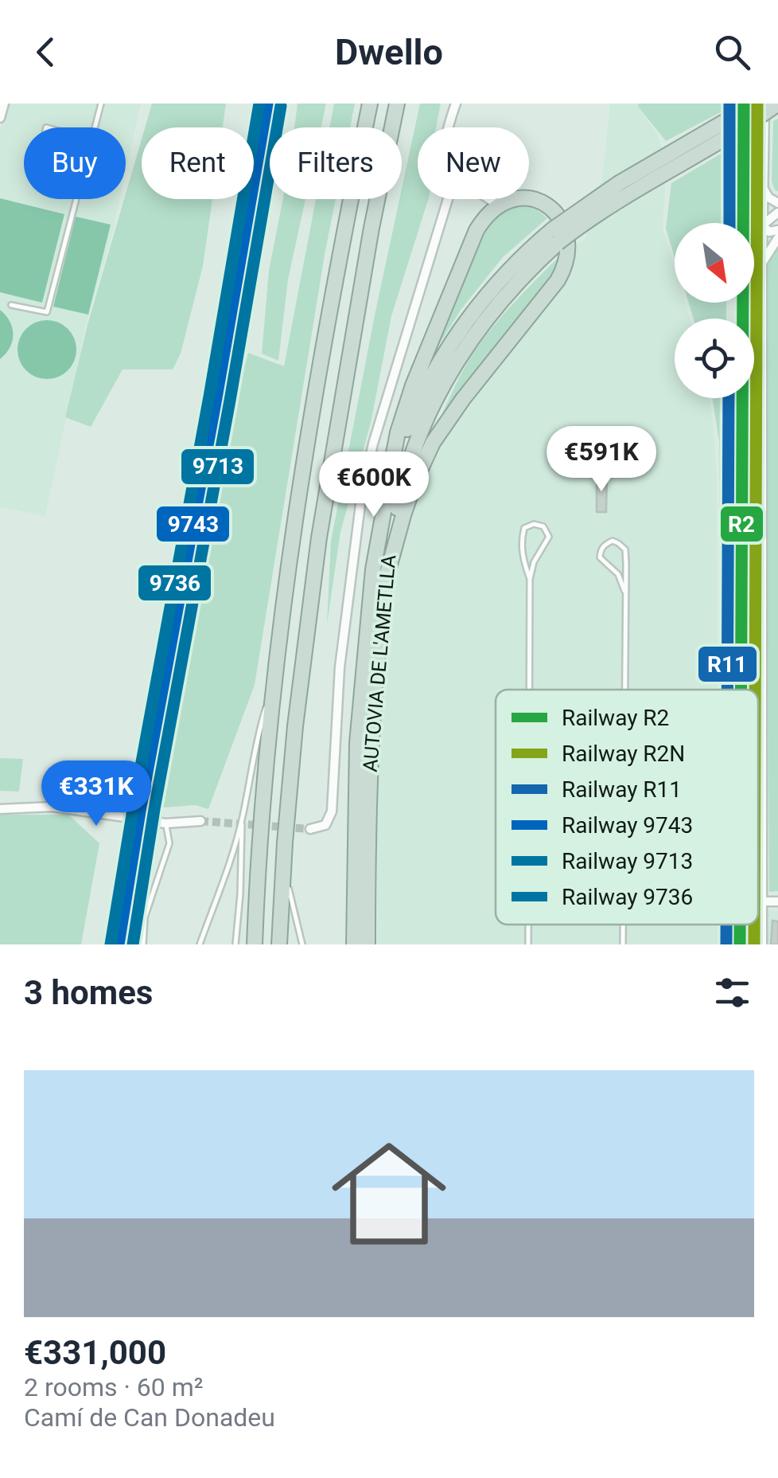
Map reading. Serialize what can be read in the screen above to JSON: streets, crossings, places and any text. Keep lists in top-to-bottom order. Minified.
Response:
{"streets":{"highway":["AUTOVIA DE L'AMETLLA"]},"lines":["rail line R2","rail line R2N","rail line R11","rail line 9743","rail line 9736","rail line 9713"],"legend":["Railway R2","Railway R2N","Railway R11","Railway 9743","Railway 9713","Railway 9736"],"north":"bottom right","page":{"header":"Dwello","chip":["Buy","Rent","Filters","New"],"price":["€591K","€600K","€331K"],"heading":"3 homes","list":[{"name":"€331,000","note":"2 rooms · 60 m² · Camí de Can Donadeu"}]}}
